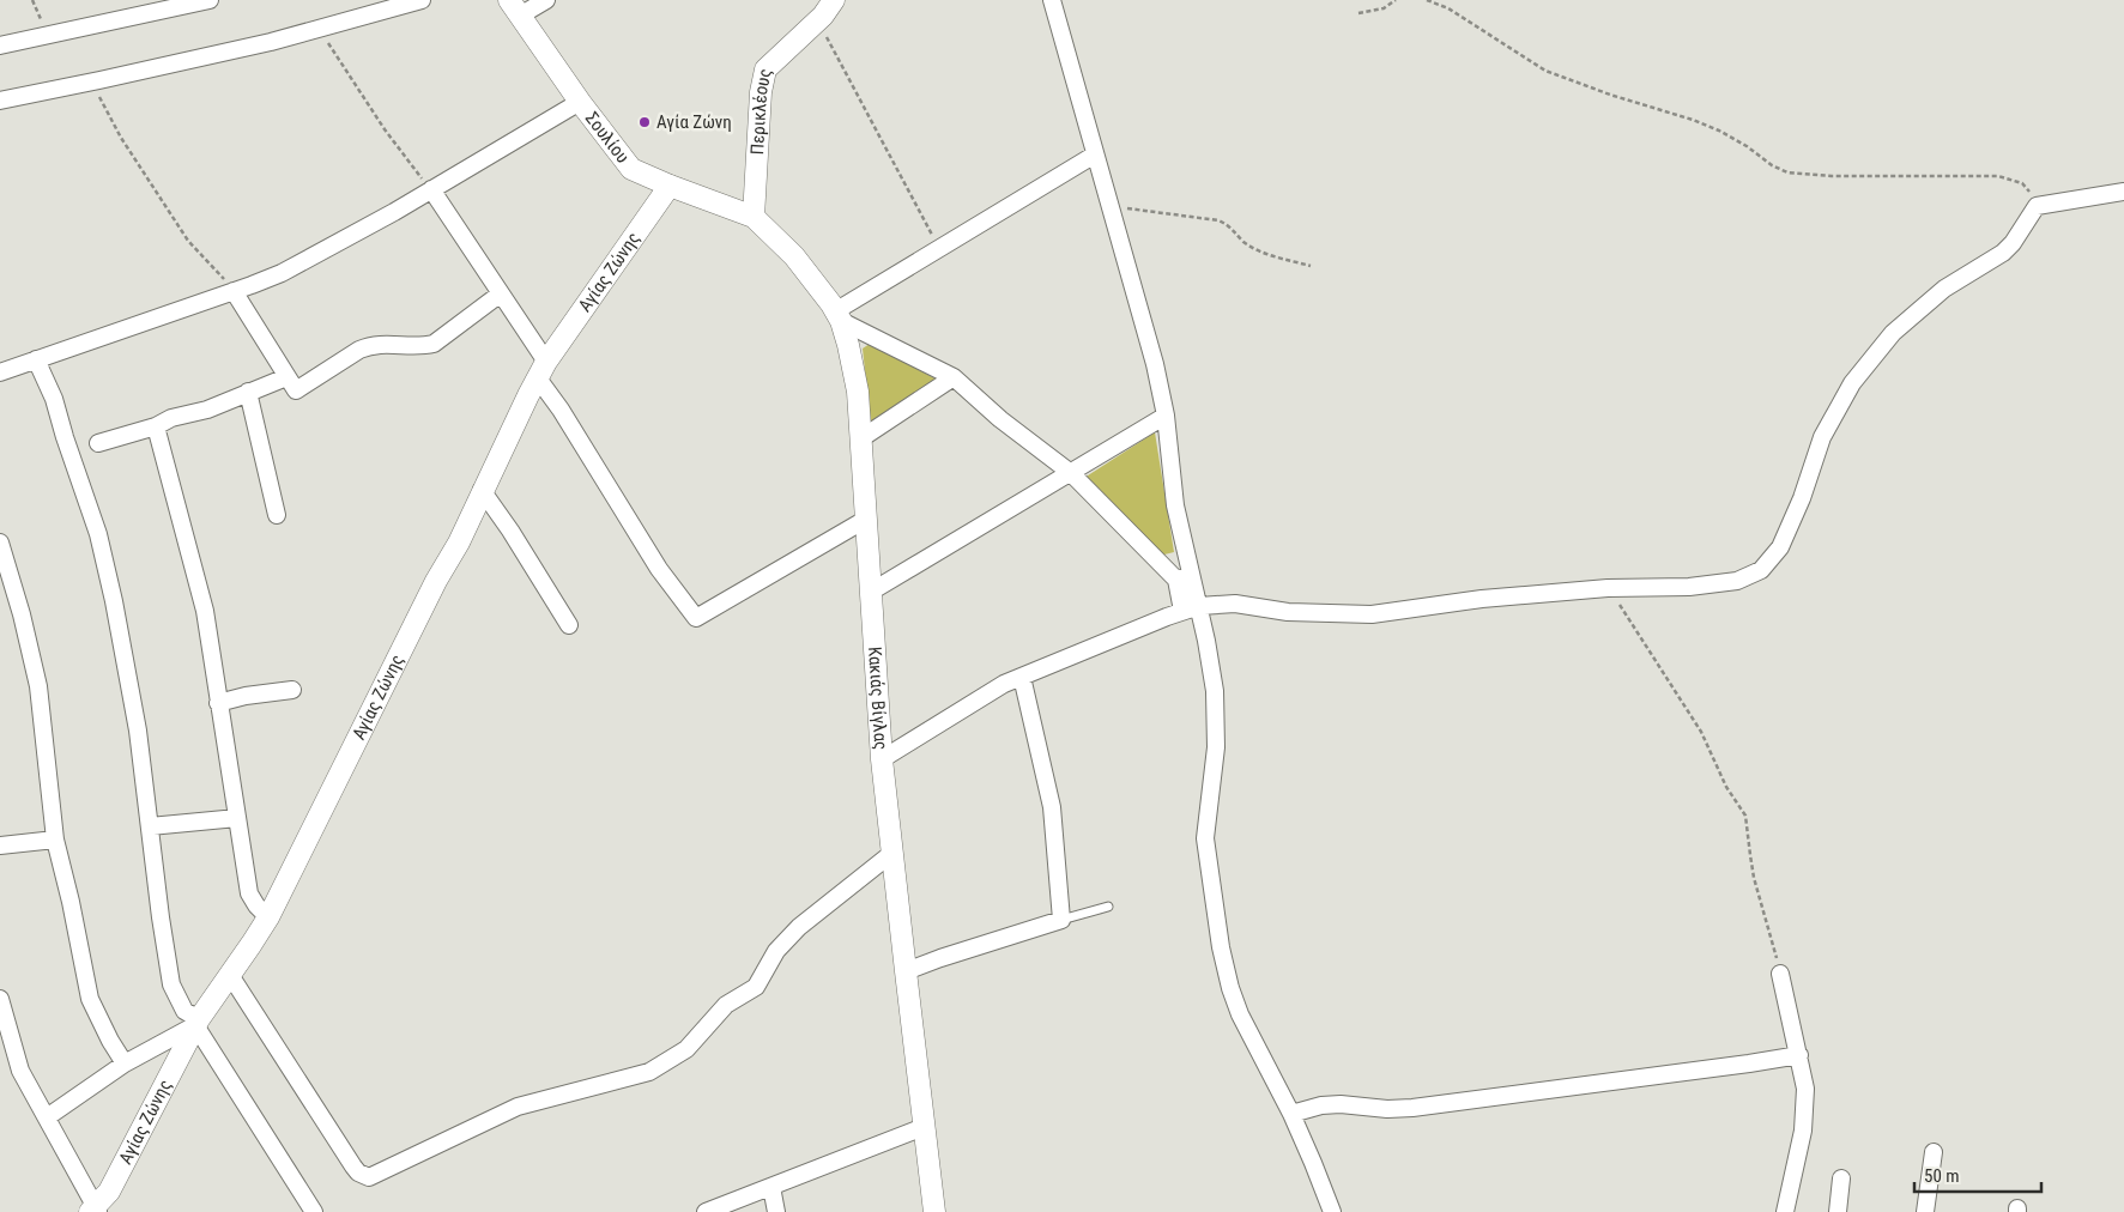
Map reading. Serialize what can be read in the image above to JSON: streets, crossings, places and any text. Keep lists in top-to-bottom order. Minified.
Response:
{"streets":{"street":["Περικλέους","Σουλίου","Αγίας Ζώνης","Κακιάς Βίγλας"]},"crossings":[["Περικλέους","Σουλίου"],["Περικλέους","Κακιάς Βίγλας"],["Σουλίου","Αγίας Ζώνης"],["Σουλίου","Κακιάς Βίγλας"]],"places":["Αγία Ζώνη"],"scale_bar":"50 m"}
